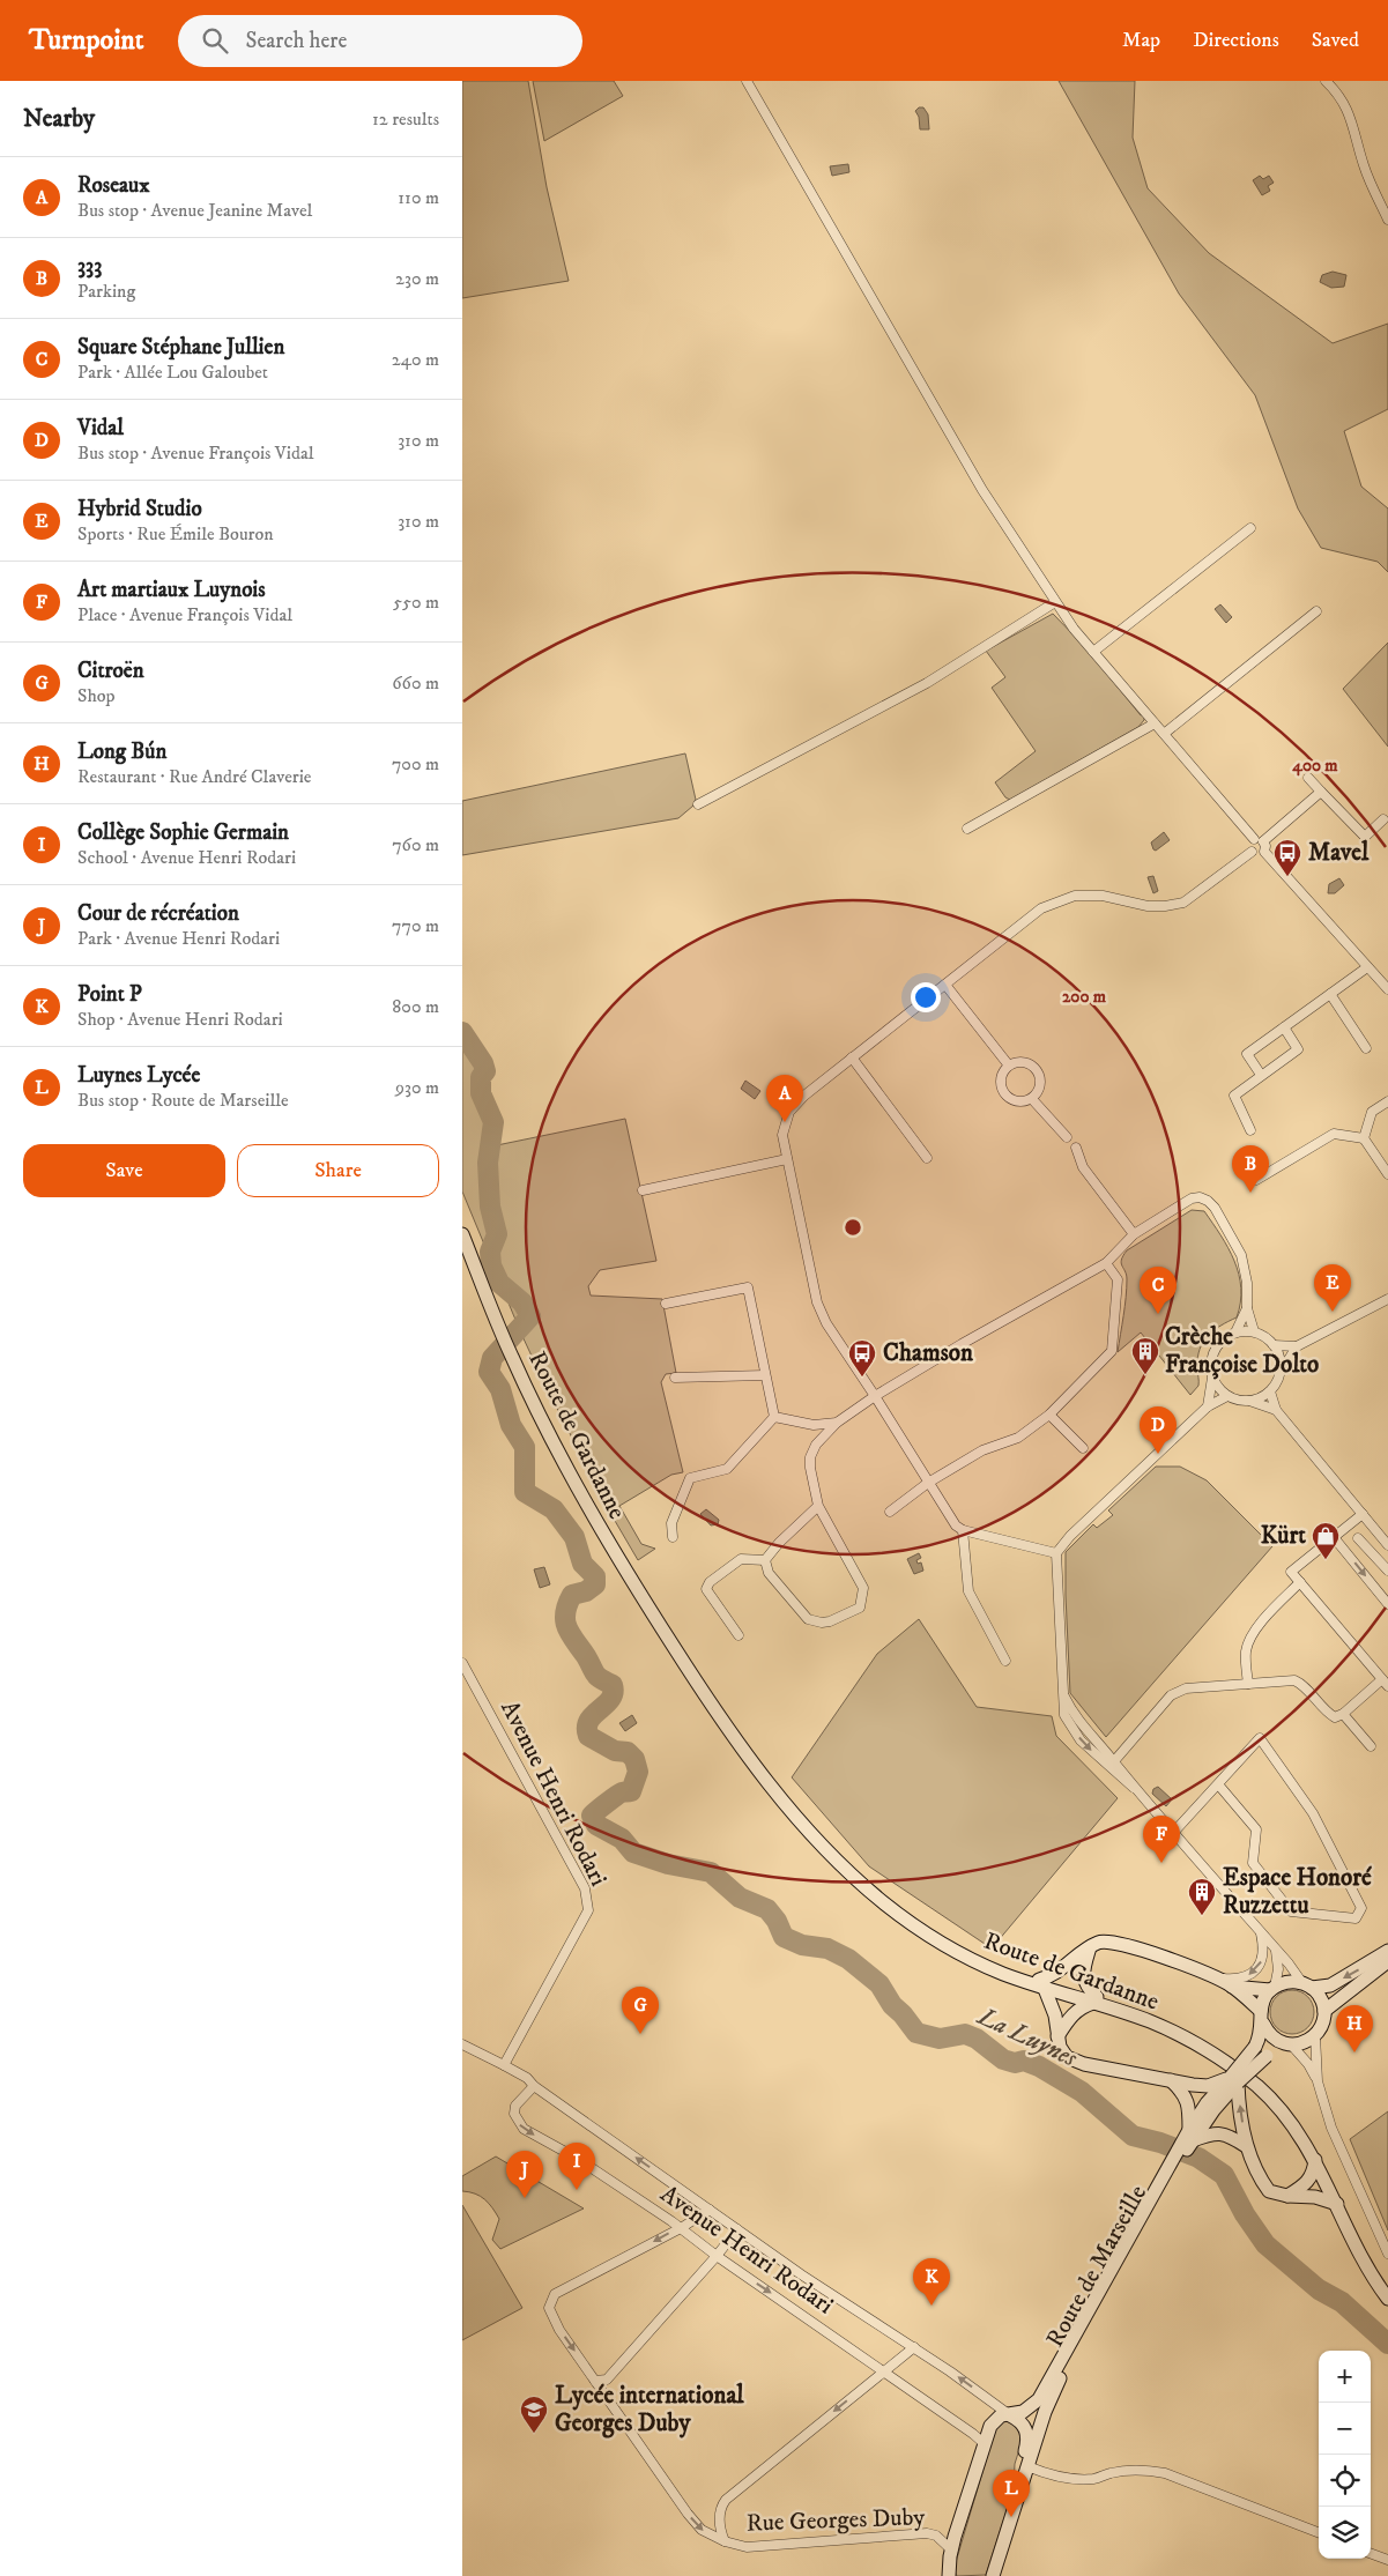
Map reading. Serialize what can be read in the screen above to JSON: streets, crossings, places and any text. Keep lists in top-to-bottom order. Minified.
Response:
{"streets":{"main road":["Route de Gardanne","Route de Marseille"],"street":["Avenue Henri Rodari","Rue Georges Duby"]},"crossings":[["Avenue Henri Rodari","Route de Marseille"],["Avenue Henri Rodari","Rue Georges Duby"],["Route de Marseille","Rue Georges Duby"]],"one_way":["Rue Georges Duby"],"water":["La Luynes"],"places":{"bus stop":["Mavel","Chamson"],"building":["Crèche Françoise Dolto","Espace Honoré Ruzzettu"],"shop":["Kürt"],"school or university":["Lycée international Georges Duby"]},"page":{"header":"Turnpoint","search":"Search here","nav":["Map","Directions","Saved"],"heading":["Nearby","12 results"],"list":[{"mark":"A","name":"Roseaux","note":"Bus stop · Avenue Jeanine Mavel","value":"110 m"},{"mark":"B","name":"333","note":"Parking","value":"230 m"},{"mark":"C","name":"Square Stéphane Jullien","note":"Park · Allée Lou Galoubet","value":"240 m"},{"mark":"D","name":"Vidal","note":"Bus stop · Avenue François Vidal","value":"310 m"},{"mark":"E","name":"Hybrid Studio","note":"Sports · Rue Émile Bouron","value":"310 m"},{"mark":"F","name":"Art martiaux Luynois","note":"Place · Avenue François Vidal","value":"550 m"},{"mark":"G","name":"Citroën","note":"Shop","value":"660 m"},{"mark":"H","name":"Long Bún","note":"Restaurant · Rue André Claverie","value":"700 m"},{"mark":"I","name":"Collège Sophie Germain","note":"School · Avenue Henri Rodari","value":"760 m"},{"mark":"J","name":"Cour de récréation","note":"Park · Avenue Henri Rodari","value":"770 m"},{"mark":"K","name":"Point P","note":"Shop · Avenue Henri Rodari","value":"800 m"},{"mark":"L","name":"Luynes Lycée","note":"Bus stop · Route de Marseille","value":"930 m"}],"pins":["A","B","E","C","D","F","G","H","I","J","K","L"],"buttons":["Save","Share"],"map_buttons":["+","−"]},"rings":["400 m","200 m"]}
